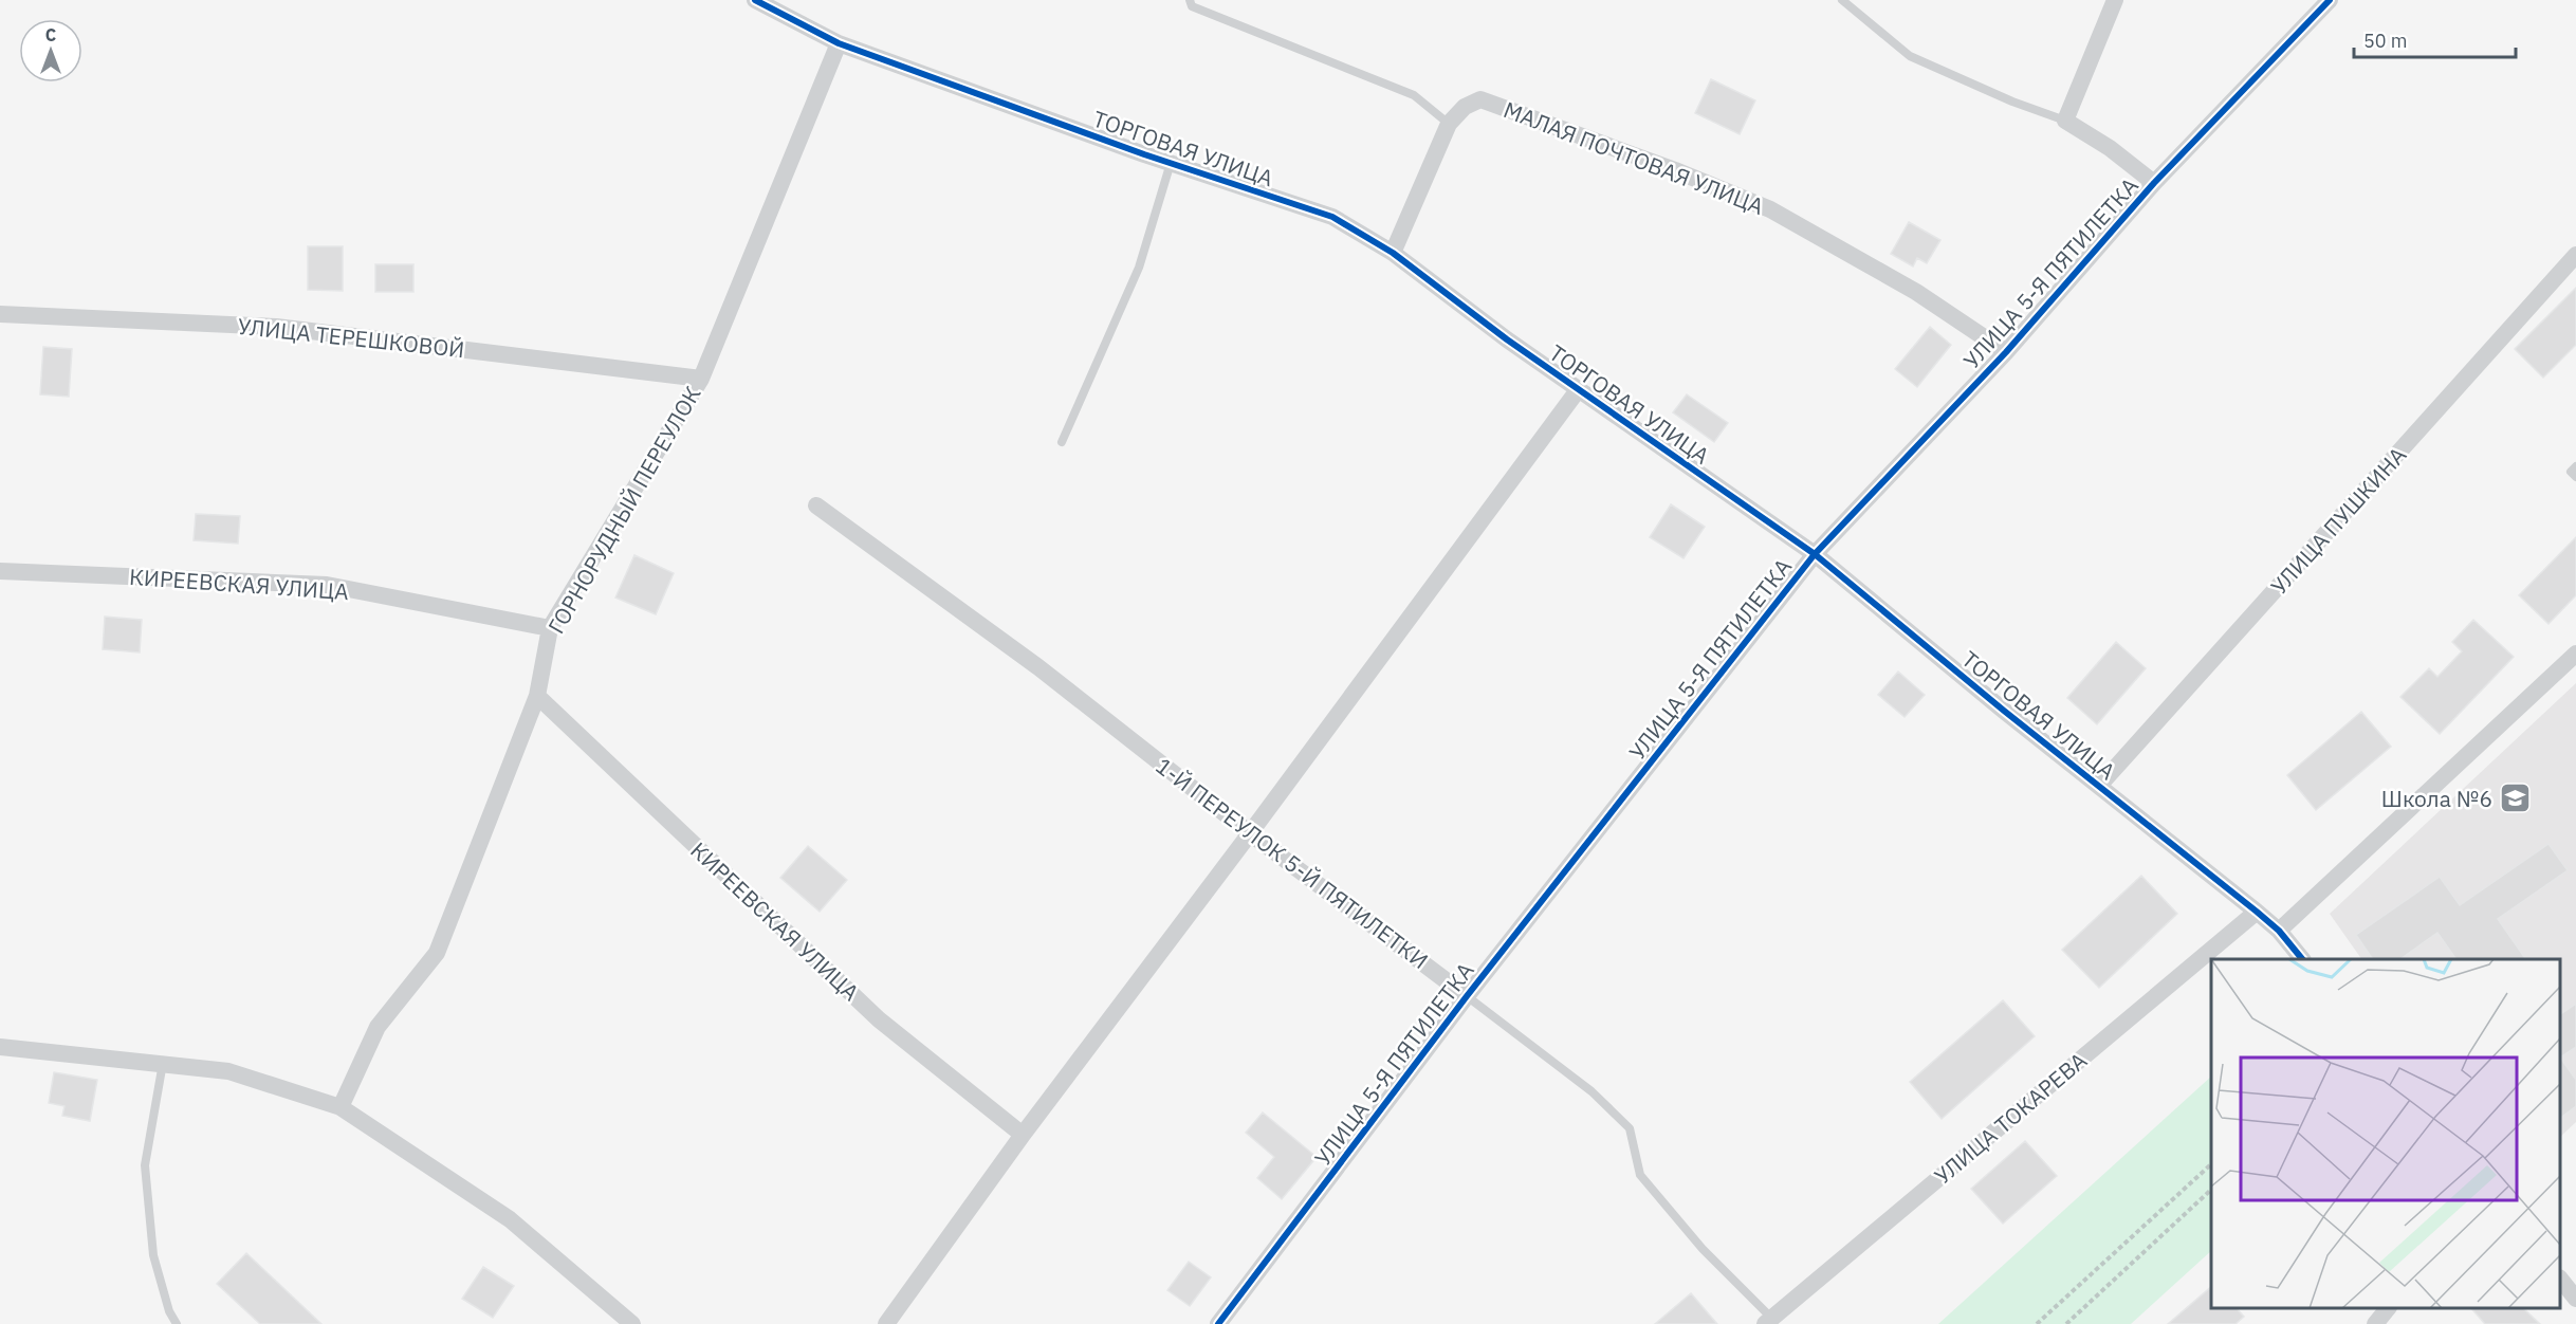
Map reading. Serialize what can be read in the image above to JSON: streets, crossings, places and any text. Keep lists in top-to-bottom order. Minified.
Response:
{"streets":{"street":["ТОРГОВАЯ УЛИЦА","МАЛАЯ ПОЧТОВАЯ УЛИЦА","УЛИЦА 5-Я ПЯТИЛЕТКА","УЛИЦА ТЕРЕШКОВОЙ","ГОРНОРУДНЫЙ ПЕРЕУЛОК","УЛИЦА ПУШКИНА","КИРЕЕВСКАЯ УЛИЦА","1-Й ПЕРЕУЛОК 5-Й ПЯТИЛЕТКИ","УЛИЦА ТОКАРЕВА"]},"crossings":[["ТОРГОВАЯ УЛИЦА","МАЛАЯ ПОЧТОВАЯ УЛИЦА"],["ТОРГОВАЯ УЛИЦА","УЛИЦА 5-Я ПЯТИЛЕТКА"],["ТОРГОВАЯ УЛИЦА","ГОРНОРУДНЫЙ ПЕРЕУЛОК"],["ТОРГОВАЯ УЛИЦА","УЛИЦА ПУШКИНА"],["ТОРГОВАЯ УЛИЦА","УЛИЦА ТОКАРЕВА"],["МАЛАЯ ПОЧТОВАЯ УЛИЦА","УЛИЦА 5-Я ПЯТИЛЕТКА"],["УЛИЦА 5-Я ПЯТИЛЕТКА","1-Й ПЕРЕУЛОК 5-Й ПЯТИЛЕТКИ"],["УЛИЦА ТЕРЕШКОВОЙ","ГОРНОРУДНЫЙ ПЕРЕУЛОК"],["ГОРНОРУДНЫЙ ПЕРЕУЛОК","КИРЕЕВСКАЯ УЛИЦА"],["1-Й ПЕРЕУЛОК 5-Й ПЯТИЛЕТКИ","УЛИЦА ТОКАРЕВА"]],"places":{"school or university":["Школа №6"]},"scale_bar":"50 m","north":"top"}
